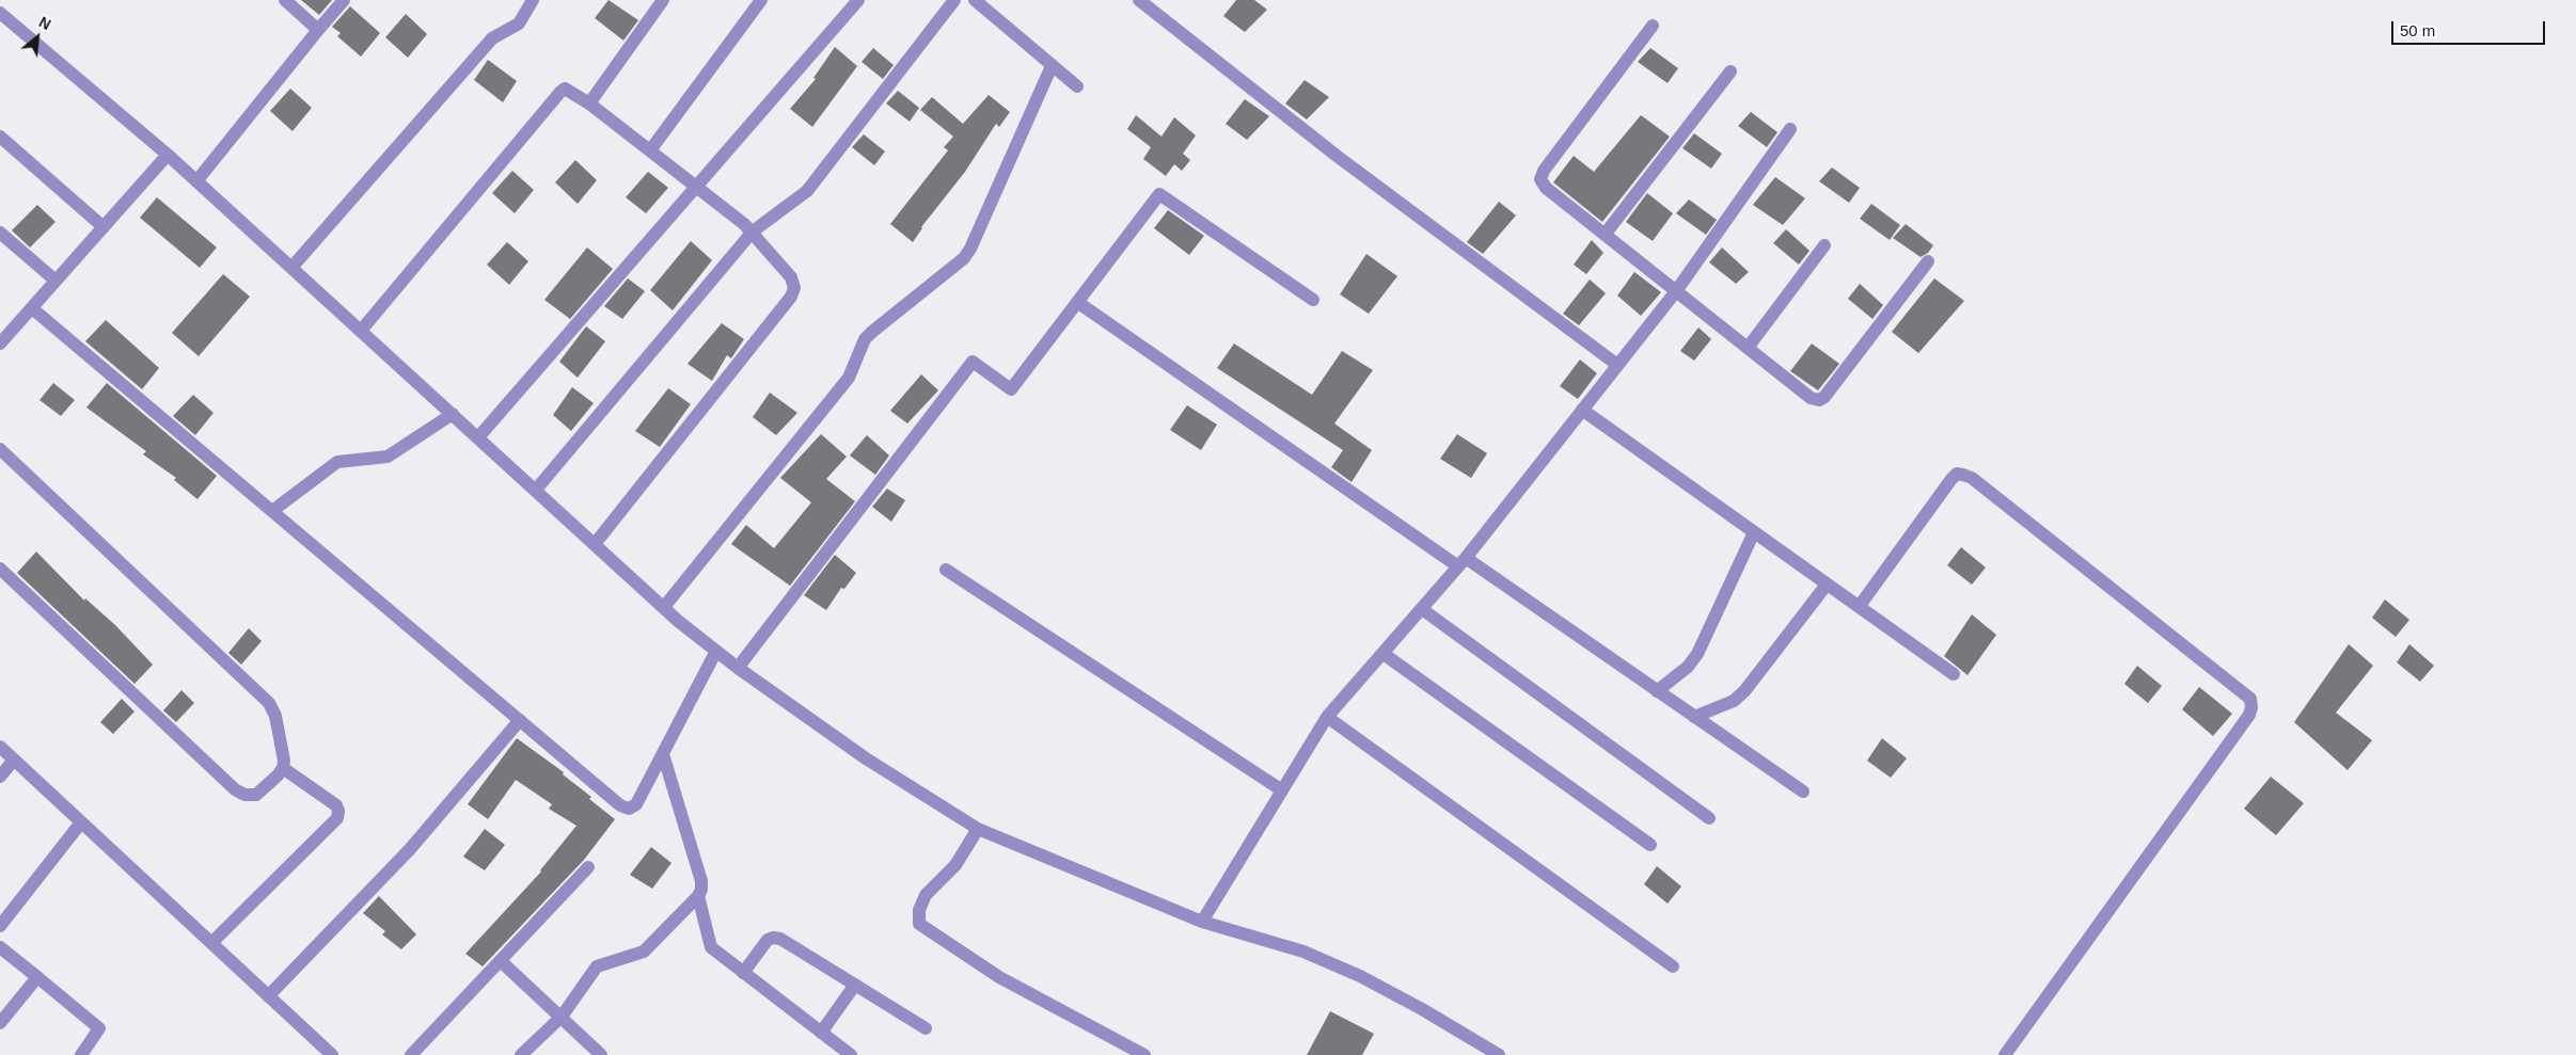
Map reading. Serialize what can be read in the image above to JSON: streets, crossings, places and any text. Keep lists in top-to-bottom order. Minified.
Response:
{"scale_bar":"50 m","north":"top right"}
